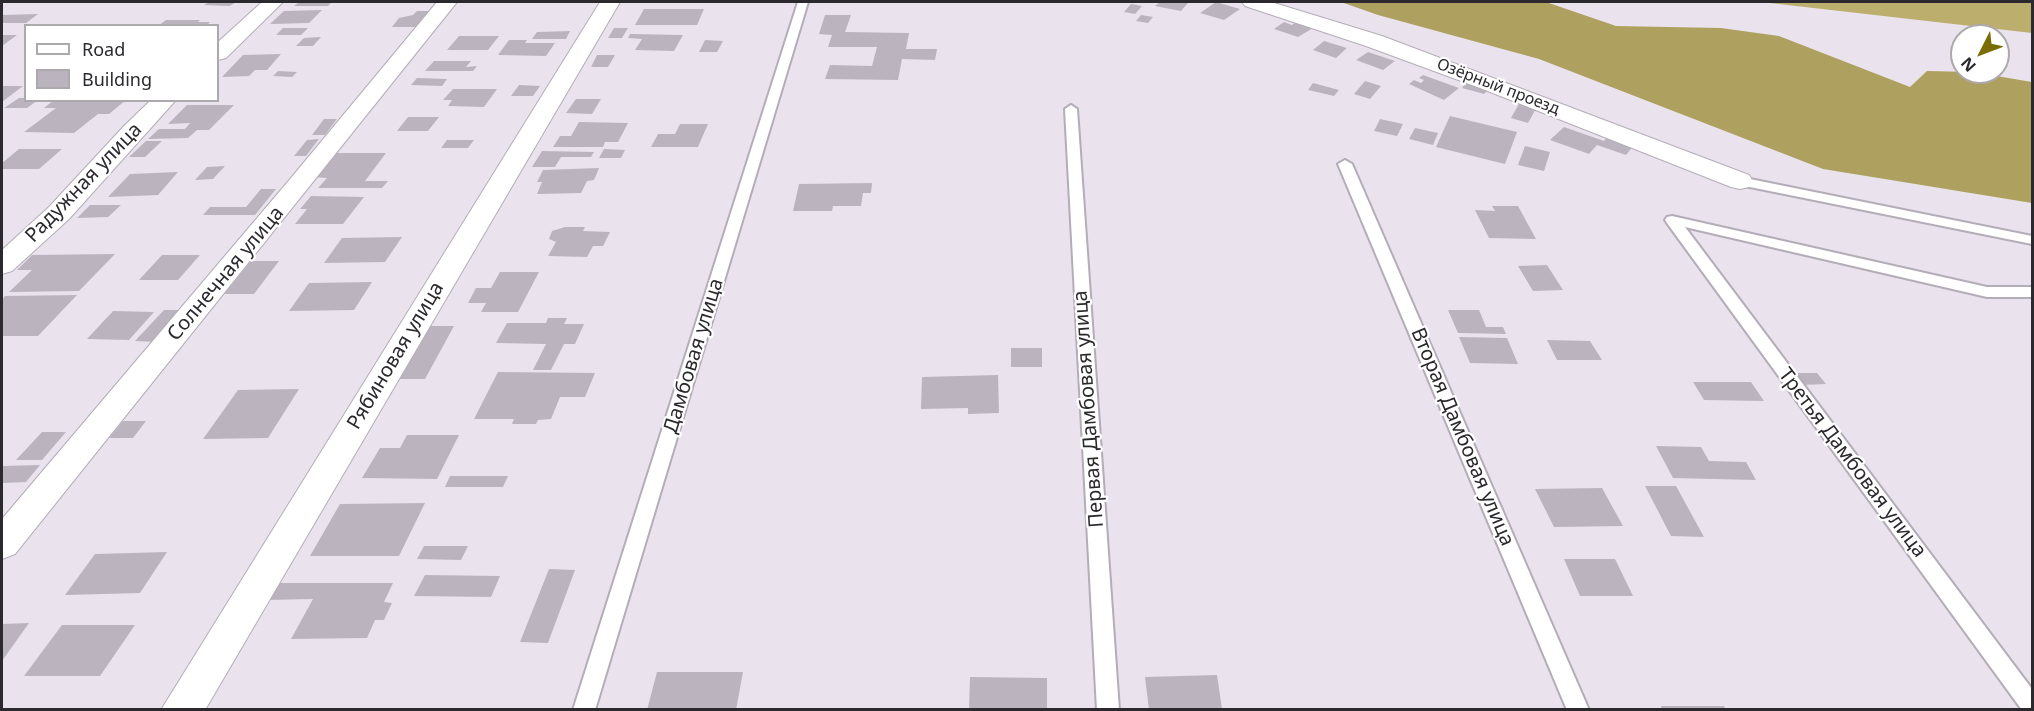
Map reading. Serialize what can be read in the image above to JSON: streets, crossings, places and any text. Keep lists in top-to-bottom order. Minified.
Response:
{"streets":{"street":["Озёрный проезд","Радужная улица","Солнечная улица","Рябиновая улица"],"lane":["Дамбовая улица","Первая Дамбовая улица","Вторая Дамбовая улица","Третья Дамбовая улица"]},"legend":["Road","Building"],"north":"bottom left"}
